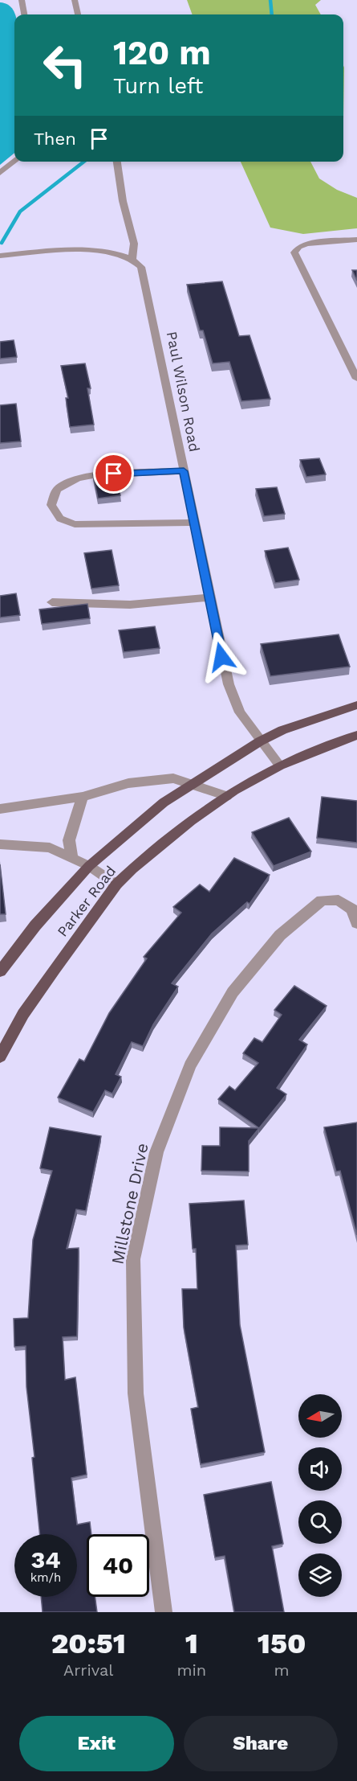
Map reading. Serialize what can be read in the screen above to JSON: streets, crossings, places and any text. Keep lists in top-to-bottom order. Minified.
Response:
{"streets":{"main road":["Parker Road"],"street":["Paul Wilson Road","Millstone Drive"]},"crossings":[["Paul Wilson Road","Parker Road"]],"north":"left","page":{"turn":["120 m","Turn left"],"then":"Then","speed":"34 km/h","limit":"40","eta":["20:51","Arrival","1","min","150","m"],"buttons":["Exit","Share"]}}
